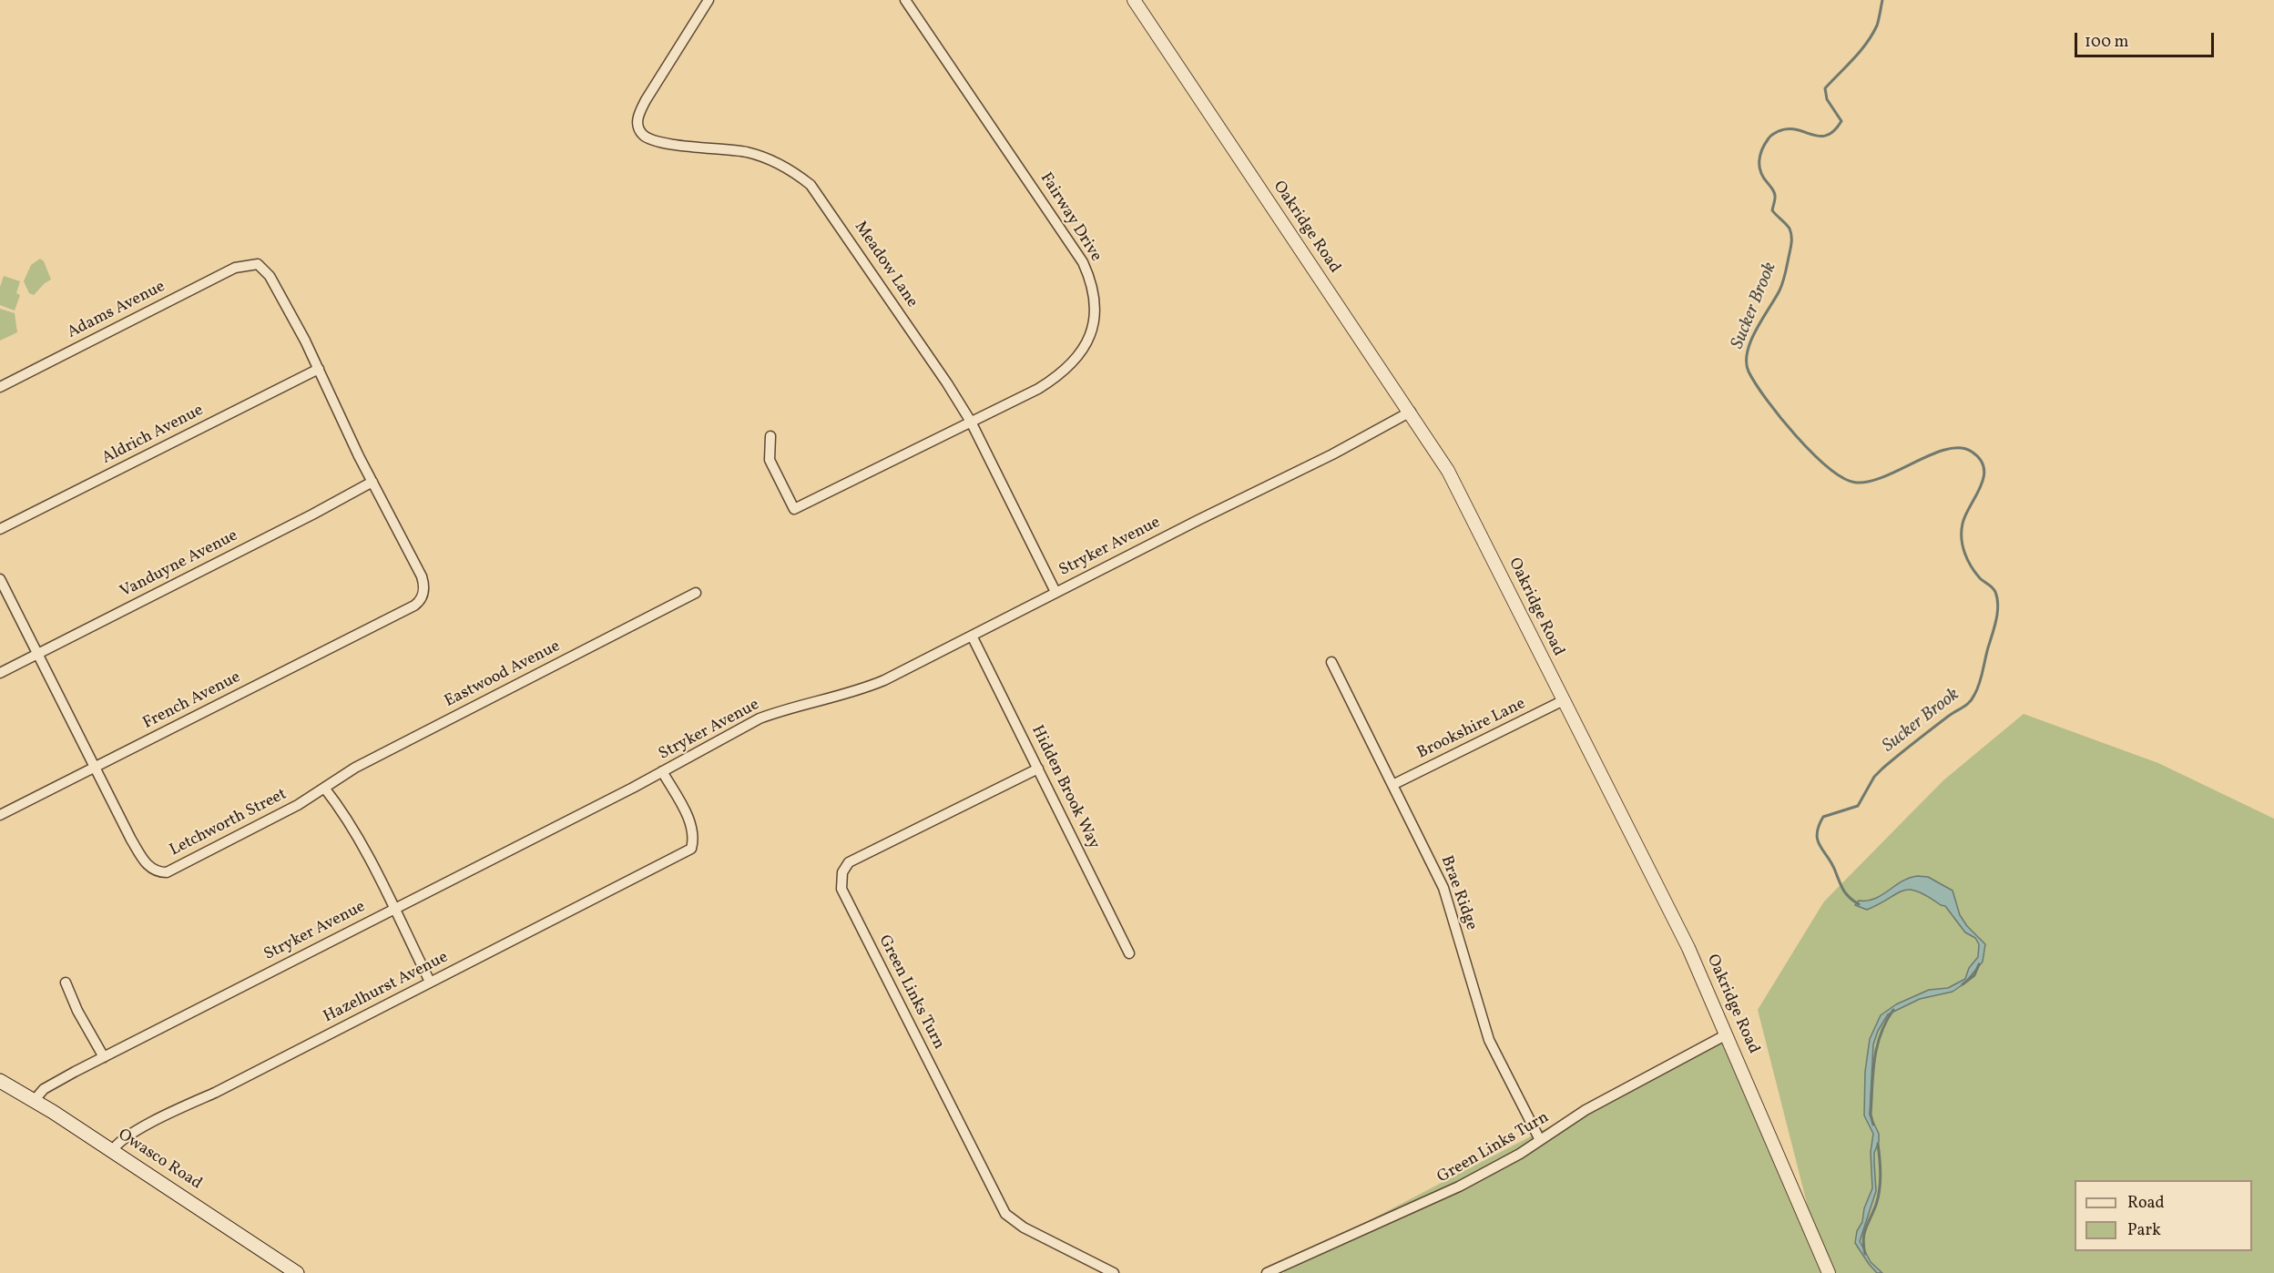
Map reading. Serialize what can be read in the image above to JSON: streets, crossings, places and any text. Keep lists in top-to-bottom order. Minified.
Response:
{"streets":{"main road":["Owasco Road"],"street":["Fairway Drive","Oakridge Road","Meadow Lane","Adams Avenue","Aldrich Avenue","Stryker Avenue","Vanduyne Avenue","Eastwood Avenue","French Avenue","Brookshire Lane","Hidden Brook Way","Letchworth Street","Brae Ridge","Hazelhurst Avenue","Green Links Turn"]},"crossings":[["Fairway Drive","Meadow Lane"],["Oakridge Road","Stryker Avenue"],["Oakridge Road","Brookshire Lane"],["Oakridge Road","Green Links Turn"],["Meadow Lane","Stryker Avenue"],["Adams Avenue","Aldrich Avenue"],["Stryker Avenue","Hidden Brook Way"],["Stryker Avenue","Hazelhurst Avenue"],["Stryker Avenue","Owasco Road"],["Vanduyne Avenue","French Avenue"],["Vanduyne Avenue","Letchworth Street"],["Eastwood Avenue","Letchworth Street"],["French Avenue","Letchworth Street"],["Brookshire Lane","Brae Ridge"],["Hidden Brook Way","Green Links Turn"],["Brae Ridge","Green Links Turn"],["Hazelhurst Avenue","Owasco Road"]],"water":["Sucker Brook"],"legend":["Road","Park"],"scale_bar":"100 m"}
